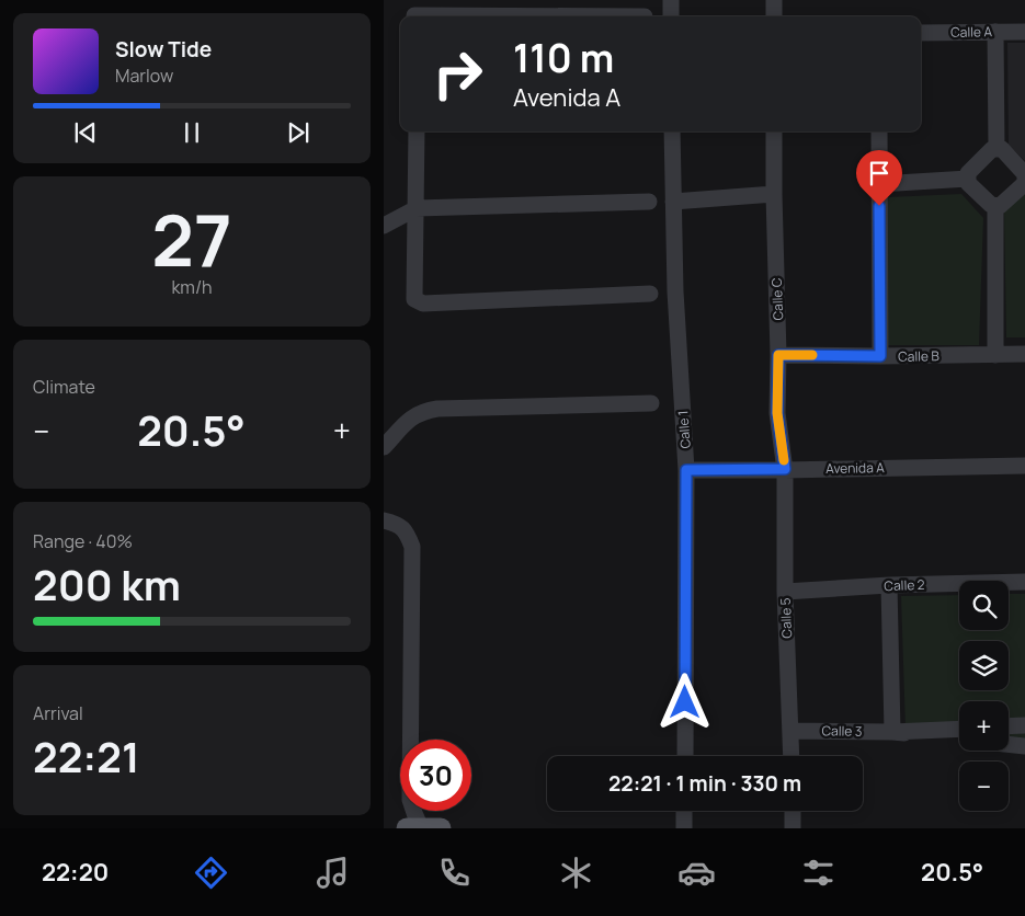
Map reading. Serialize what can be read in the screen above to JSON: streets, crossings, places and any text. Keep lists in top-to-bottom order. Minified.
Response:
{"streets":{"street":["Calle A","Calle C","Calle B","Calle 1","Avenida A","Calle 2","Calle 5","Calle 3"]},"crossings":[["Calle C","Calle B"],["Calle C","Avenida A"],["Calle C","Calle 5"],["Calle 1","Avenida A"],["Avenida A","Calle 5"],["Calle 2","Calle 5"],["Calle 5","Calle 3"]],"page":{"turn":["110 m","Avenida A"],"song":["Slow Tide","Marlow"],"tile":[["27","km/h"],"Climate",["Range · 40%","200 km"],["Arrival","22:21"]],"heat":["−","20.5°","+"],"map_buttons":["+","−"],"limit":"30","trip":"22:21 · 1 min · 330 m","tabs":["22:20","20.5°"]}}
